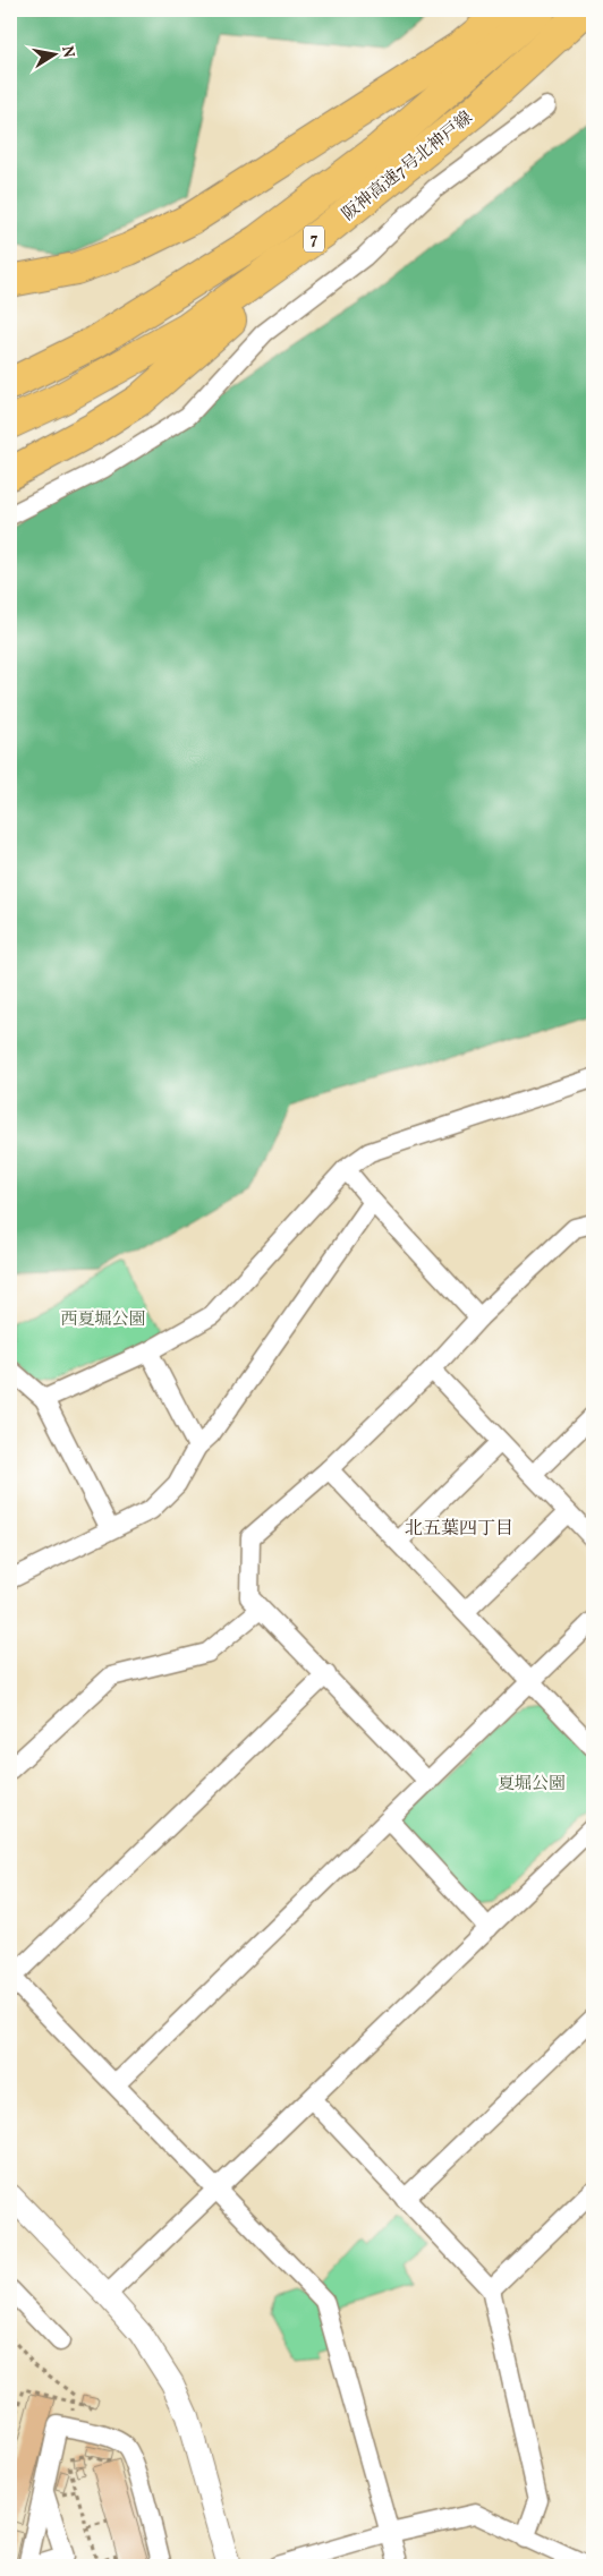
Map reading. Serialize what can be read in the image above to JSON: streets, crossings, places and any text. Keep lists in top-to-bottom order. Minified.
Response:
{"streets":{"highway":["阪神高速7号北神戸線","7"]},"districts":["北五葉四丁目"],"parks":["西夏堀公園","夏堀公園"],"north":"right"}
